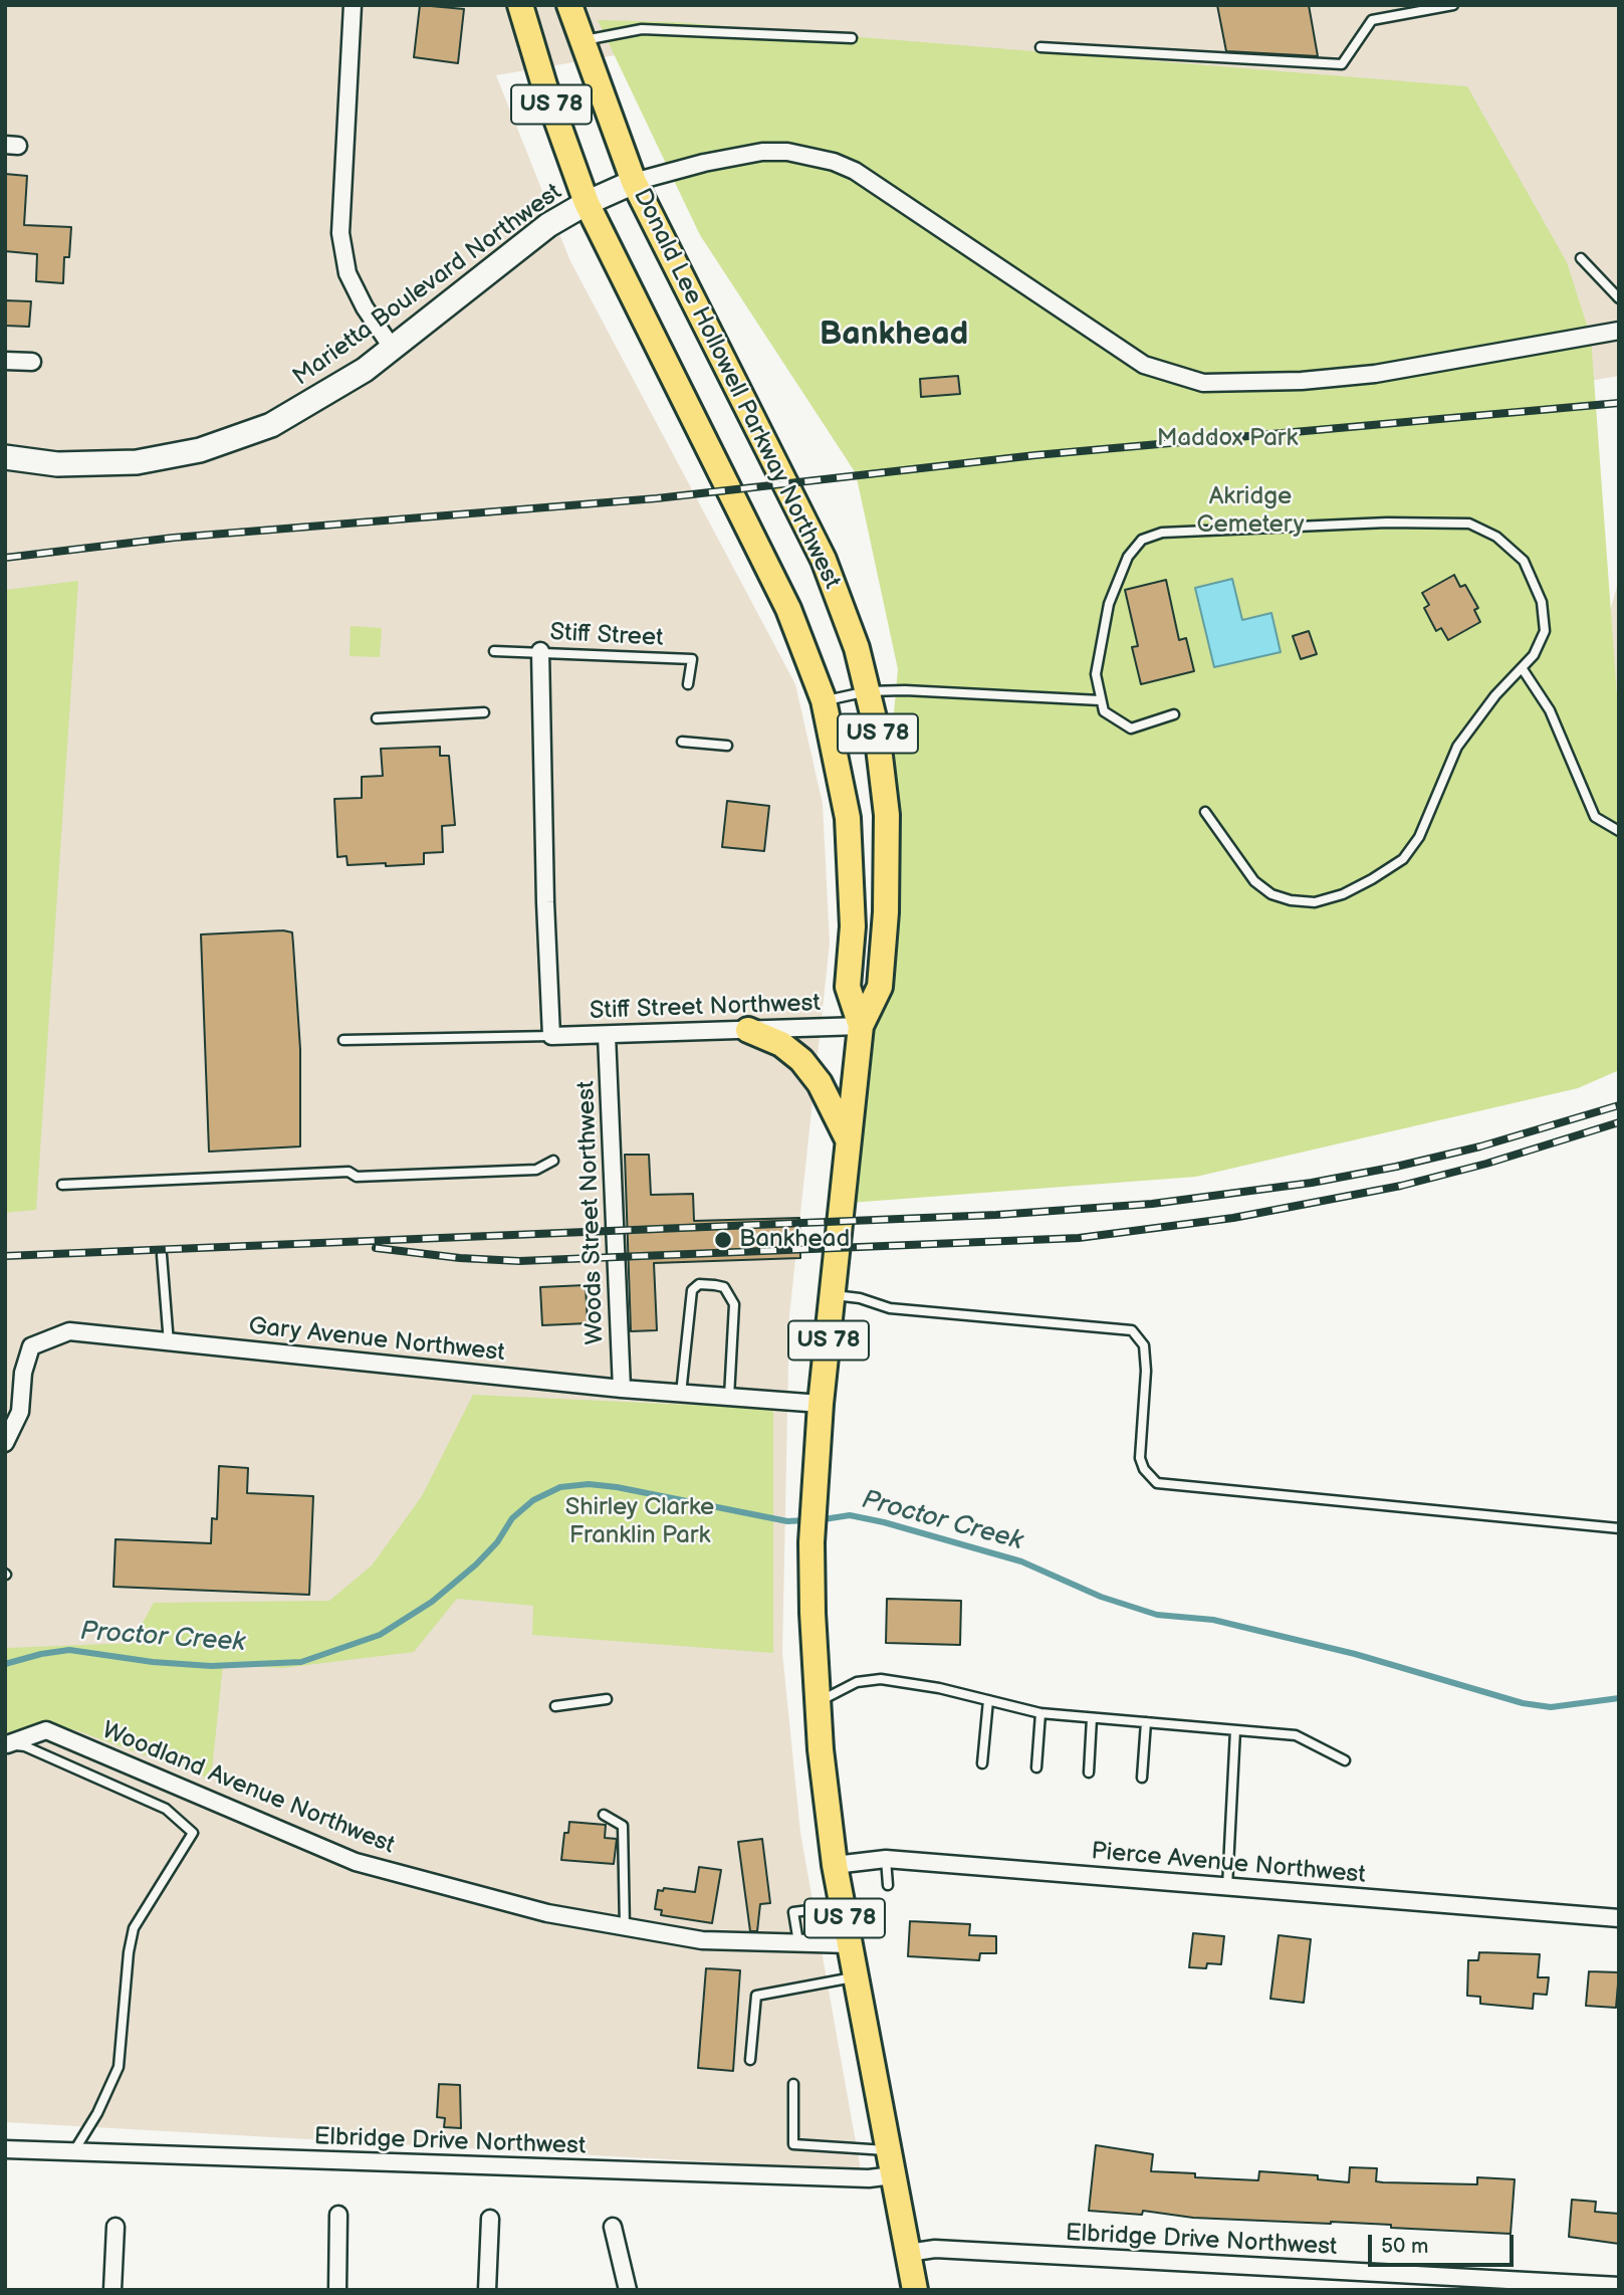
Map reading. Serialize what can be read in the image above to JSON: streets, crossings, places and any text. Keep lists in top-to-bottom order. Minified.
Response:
{"streets":{"main road":["US 78","Marietta Boulevard Northwest","Donald Lee Hollowell Parkway Northwest"],"street":["Stiff Street Northwest","Woods Street Northwest","Gary Avenue Northwest","Woodland Avenue Northwest","Pierce Avenue Northwest","Elbridge Drive Northwest"],"lane":["Stiff Street"]},"crossings":[["Marietta Boulevard Northwest","Donald Lee Hollowell Parkway Northwest"],["Donald Lee Hollowell Parkway Northwest","Stiff Street Northwest"],["Donald Lee Hollowell Parkway Northwest","Gary Avenue Northwest"],["Donald Lee Hollowell Parkway Northwest","Woodland Avenue Northwest"],["Donald Lee Hollowell Parkway Northwest","Pierce Avenue Northwest"],["Donald Lee Hollowell Parkway Northwest","Elbridge Drive Northwest"],["Stiff Street Northwest","Woods Street Northwest"],["Woods Street Northwest","Gary Avenue Northwest"]],"districts":["Bankhead"],"water":["Proctor Creek"],"parks":["Maddox Park","Akridge Cemetery","Shirley Clarke Franklin Park"],"places":["Bankhead"],"scale_bar":"50 m"}
